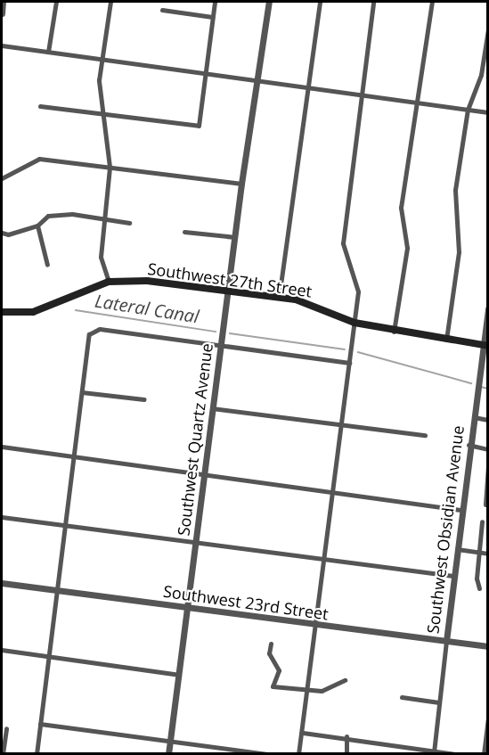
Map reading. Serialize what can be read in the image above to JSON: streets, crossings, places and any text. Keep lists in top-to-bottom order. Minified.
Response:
{"streets":{"main road":["Southwest 27th Street"],"street":["Southwest Quartz Avenue","Southwest Obsidian Avenue","Southwest 23rd Street"]},"crossings":[["Southwest 27th Street","Southwest Quartz Avenue"],["Southwest 27th Street","Southwest Obsidian Avenue"],["Southwest Quartz Avenue","Southwest 23rd Street"],["Southwest Obsidian Avenue","Southwest 23rd Street"]],"water":["Lateral Canal"]}
